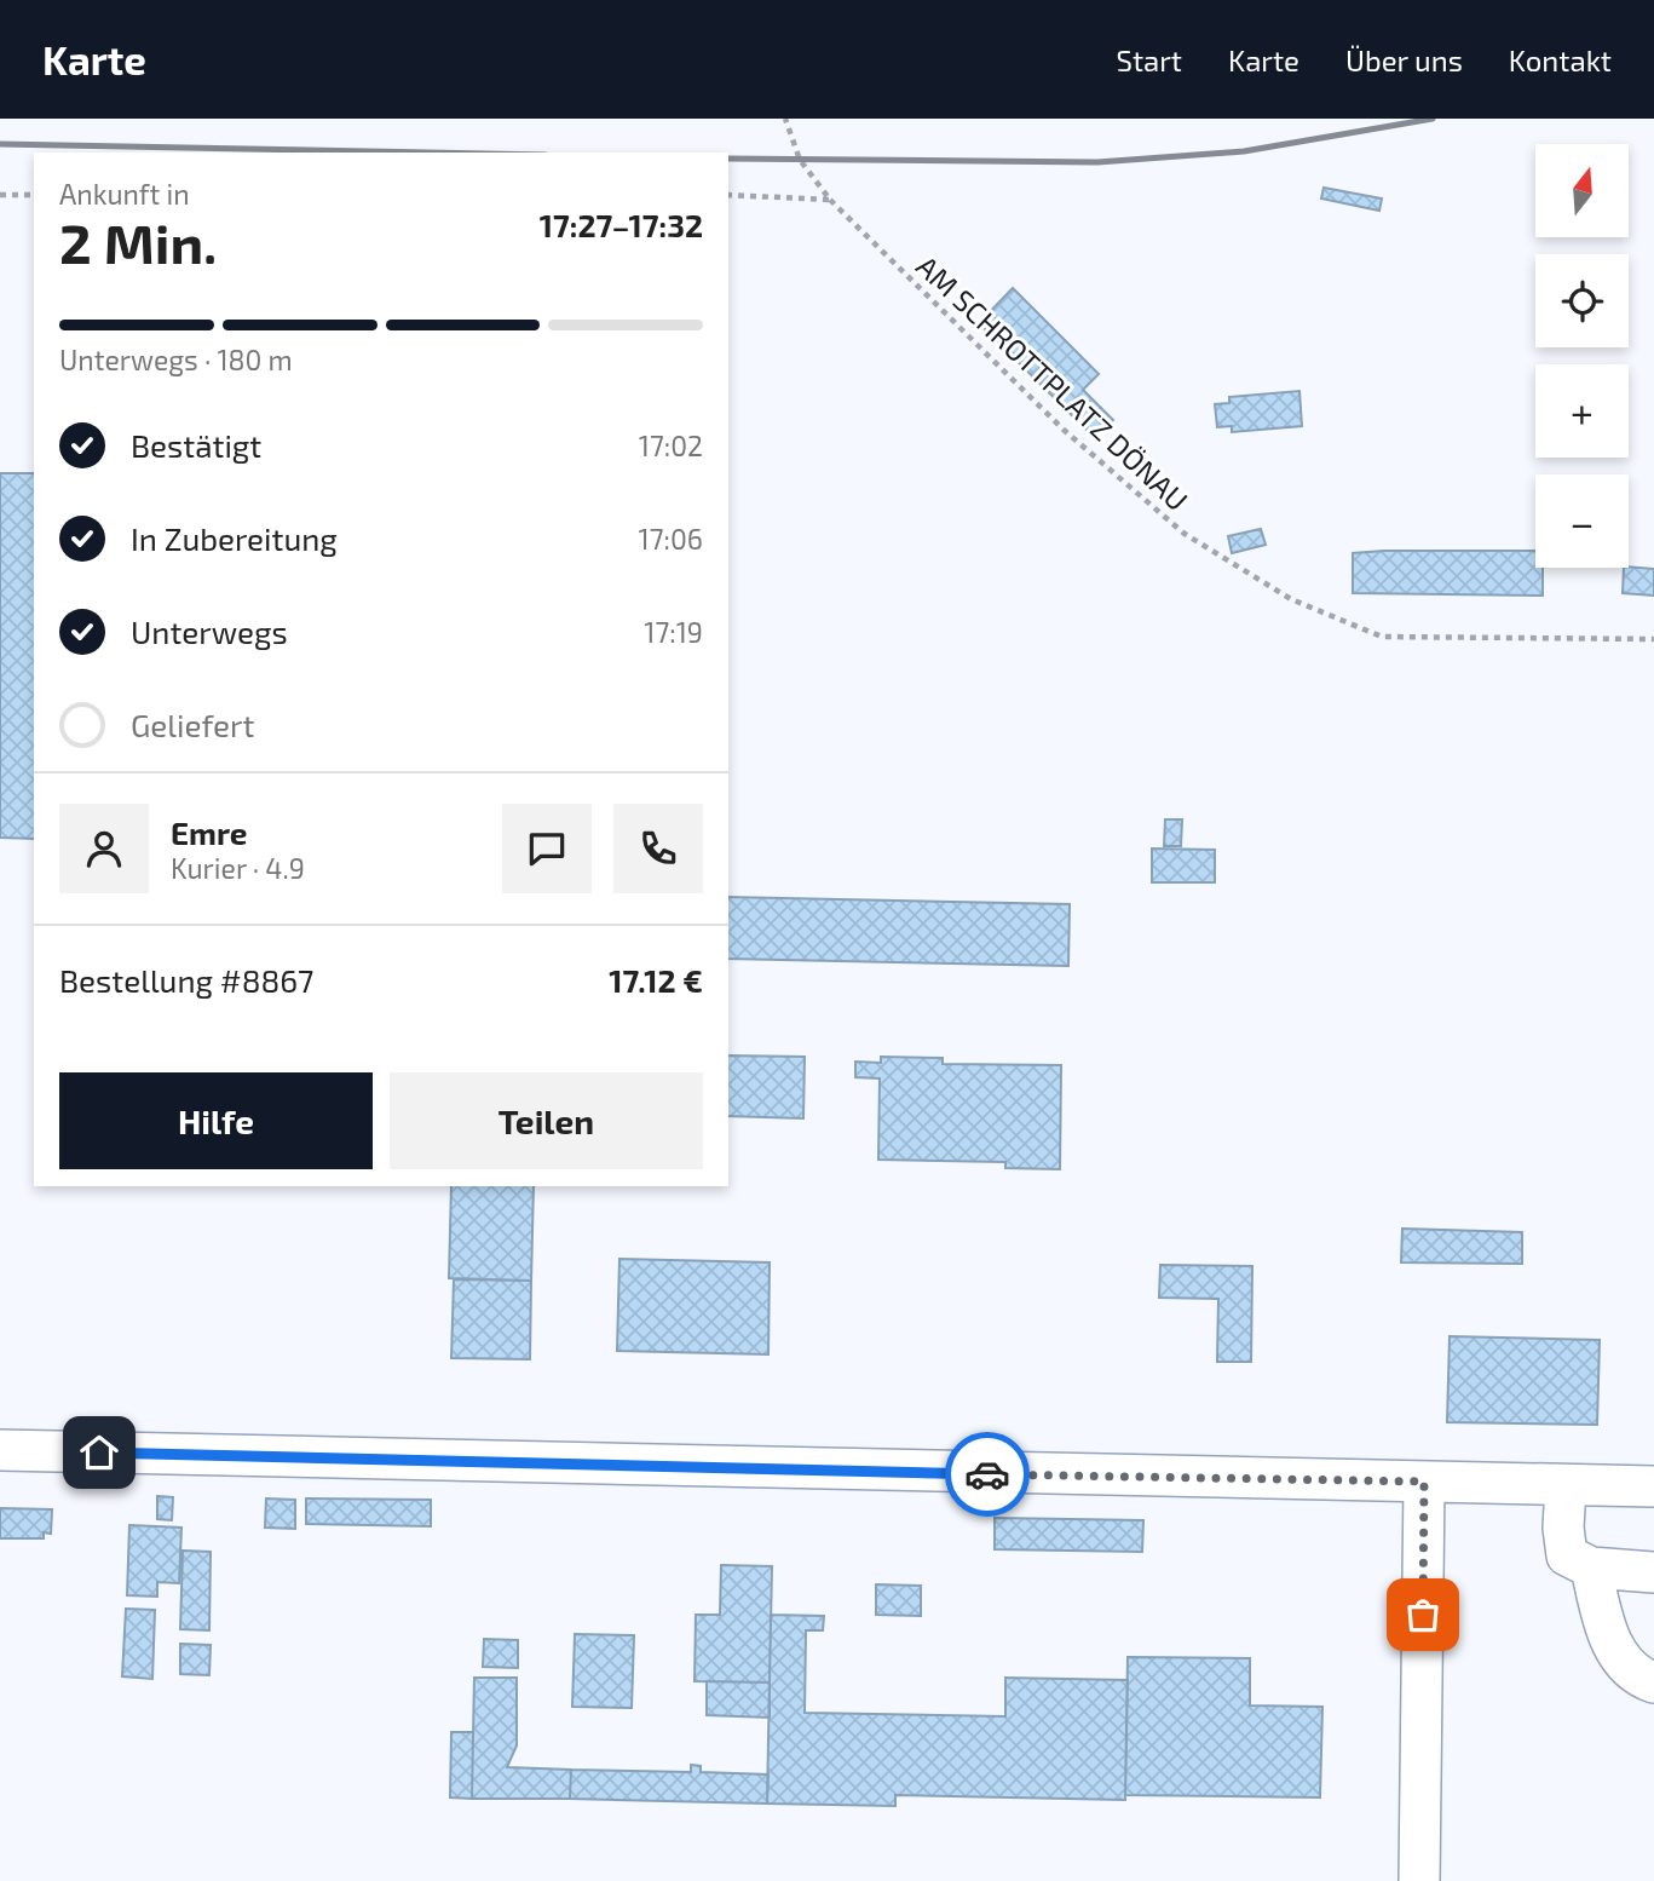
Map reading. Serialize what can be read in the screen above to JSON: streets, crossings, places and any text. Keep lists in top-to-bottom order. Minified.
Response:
{"streets":{"path":["AM SCHROTTPLATZ DÖNAU"]},"north":"top","page":{"header":"Karte","nav":["Start","Karte","Über uns","Kontakt"],"map_buttons":["+","−"],"heading":["2 Min.","Ankunft in","17:27–17:32"],"panel":["Emre","Kurier · 4.9","Bestellung #8867","17.12 €"],"bar":"Unterwegs · 180 m","list":[["Bestätigt","17:02"],["In Zubereitung","17:06"],["Unterwegs","17:19"],"Geliefert"],"buttons":["Hilfe","Teilen"]}}
